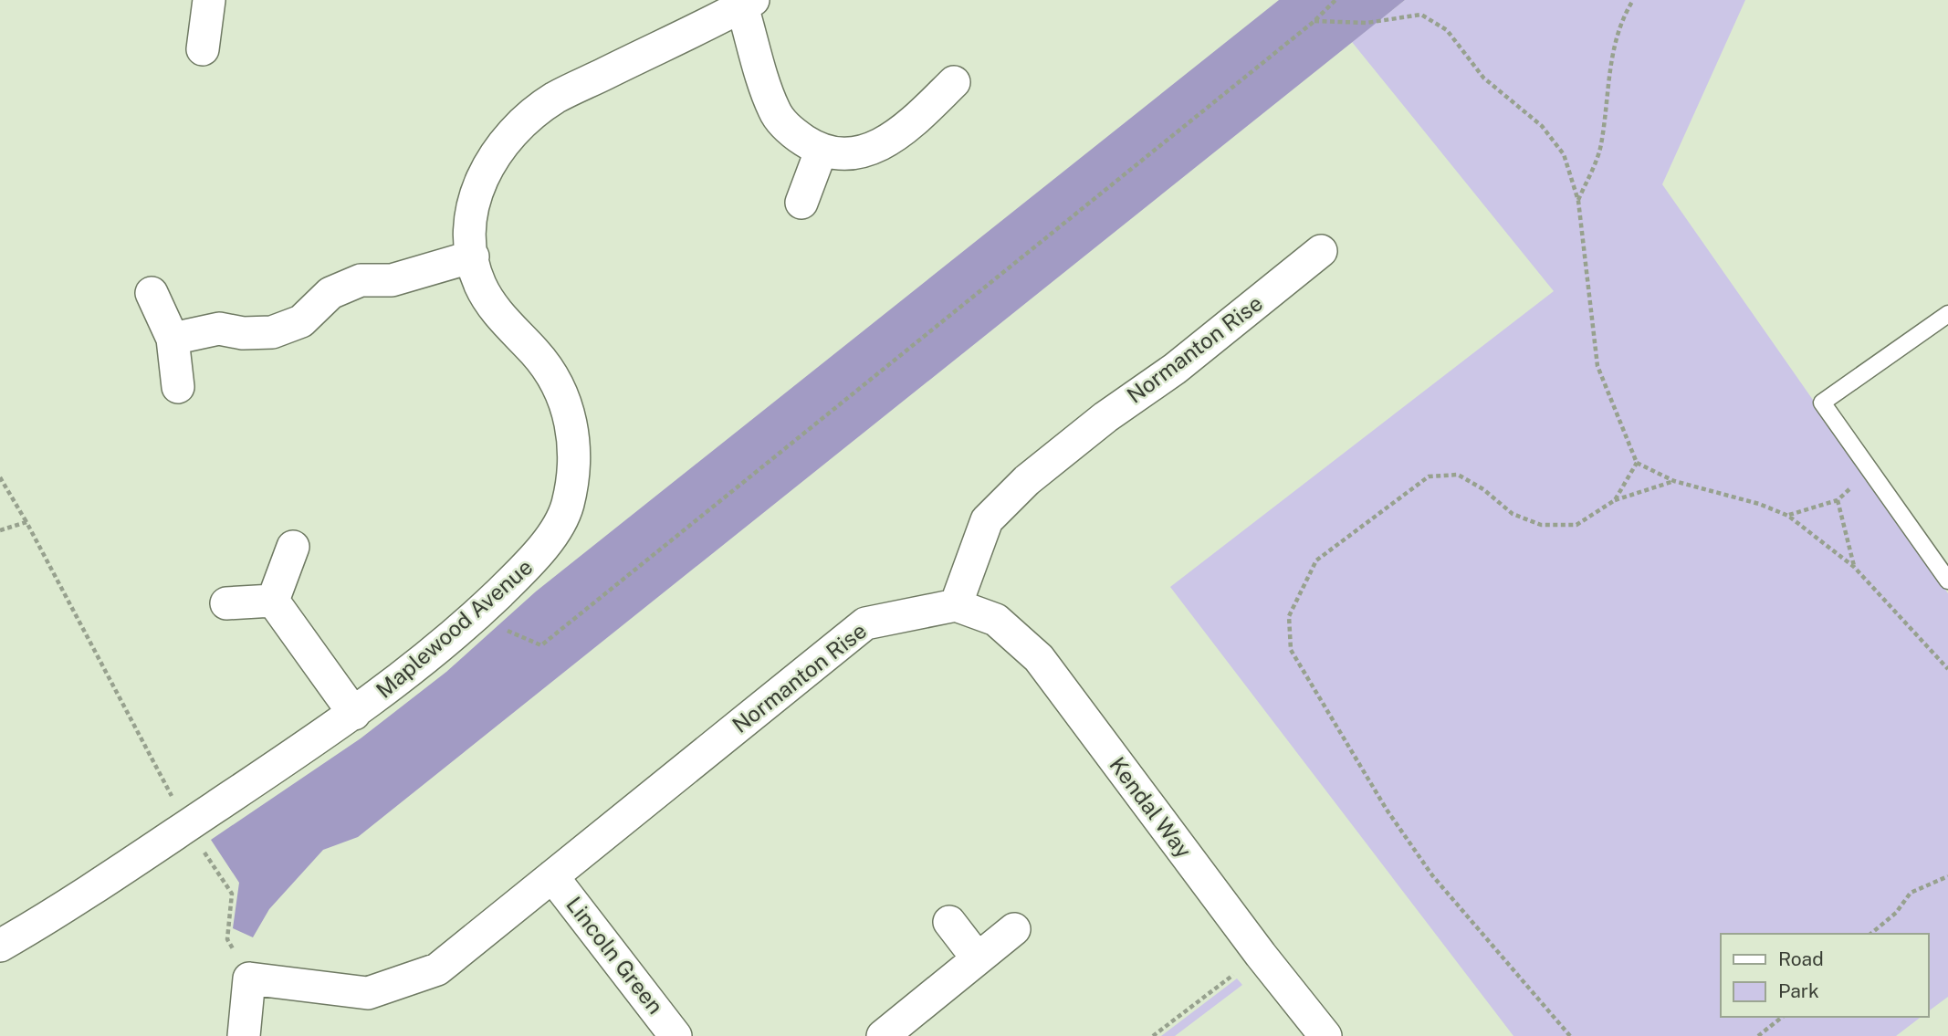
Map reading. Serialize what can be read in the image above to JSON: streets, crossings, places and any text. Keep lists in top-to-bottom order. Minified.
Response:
{"streets":{"street":["Normanton Rise","Maplewood Avenue","Kendal Way","Lincoln Green"]},"crossings":[["Normanton Rise","Kendal Way"],["Normanton Rise","Lincoln Green"]],"legend":["Road","Park"]}
